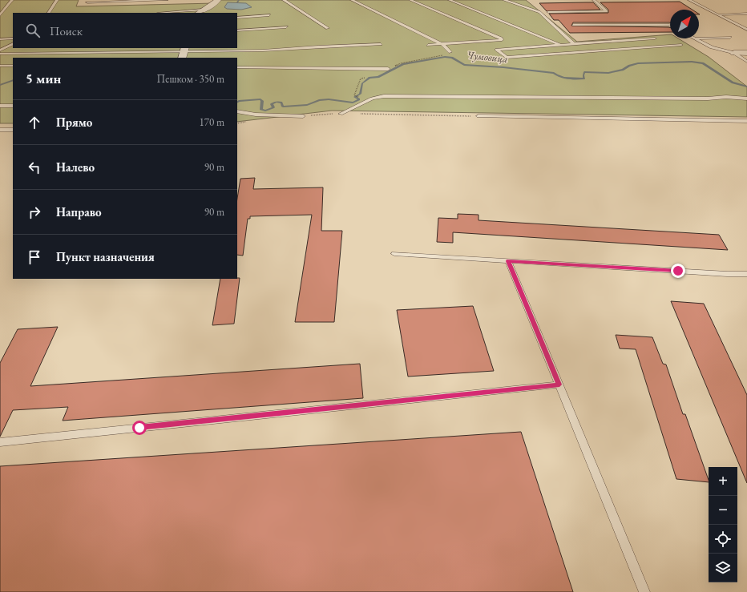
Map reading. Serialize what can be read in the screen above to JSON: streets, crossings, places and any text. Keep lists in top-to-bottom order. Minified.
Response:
{"water":["Чумовица"],"north":"top right","page":{"search":"Поиск","heading":["5 мин","Пешком · 350 m"],"list":[["Прямо","170 m"],["Налево","90 m"],["Направо","90 m"],"Пункт назначения"],"map_buttons":["+","−"]}}
